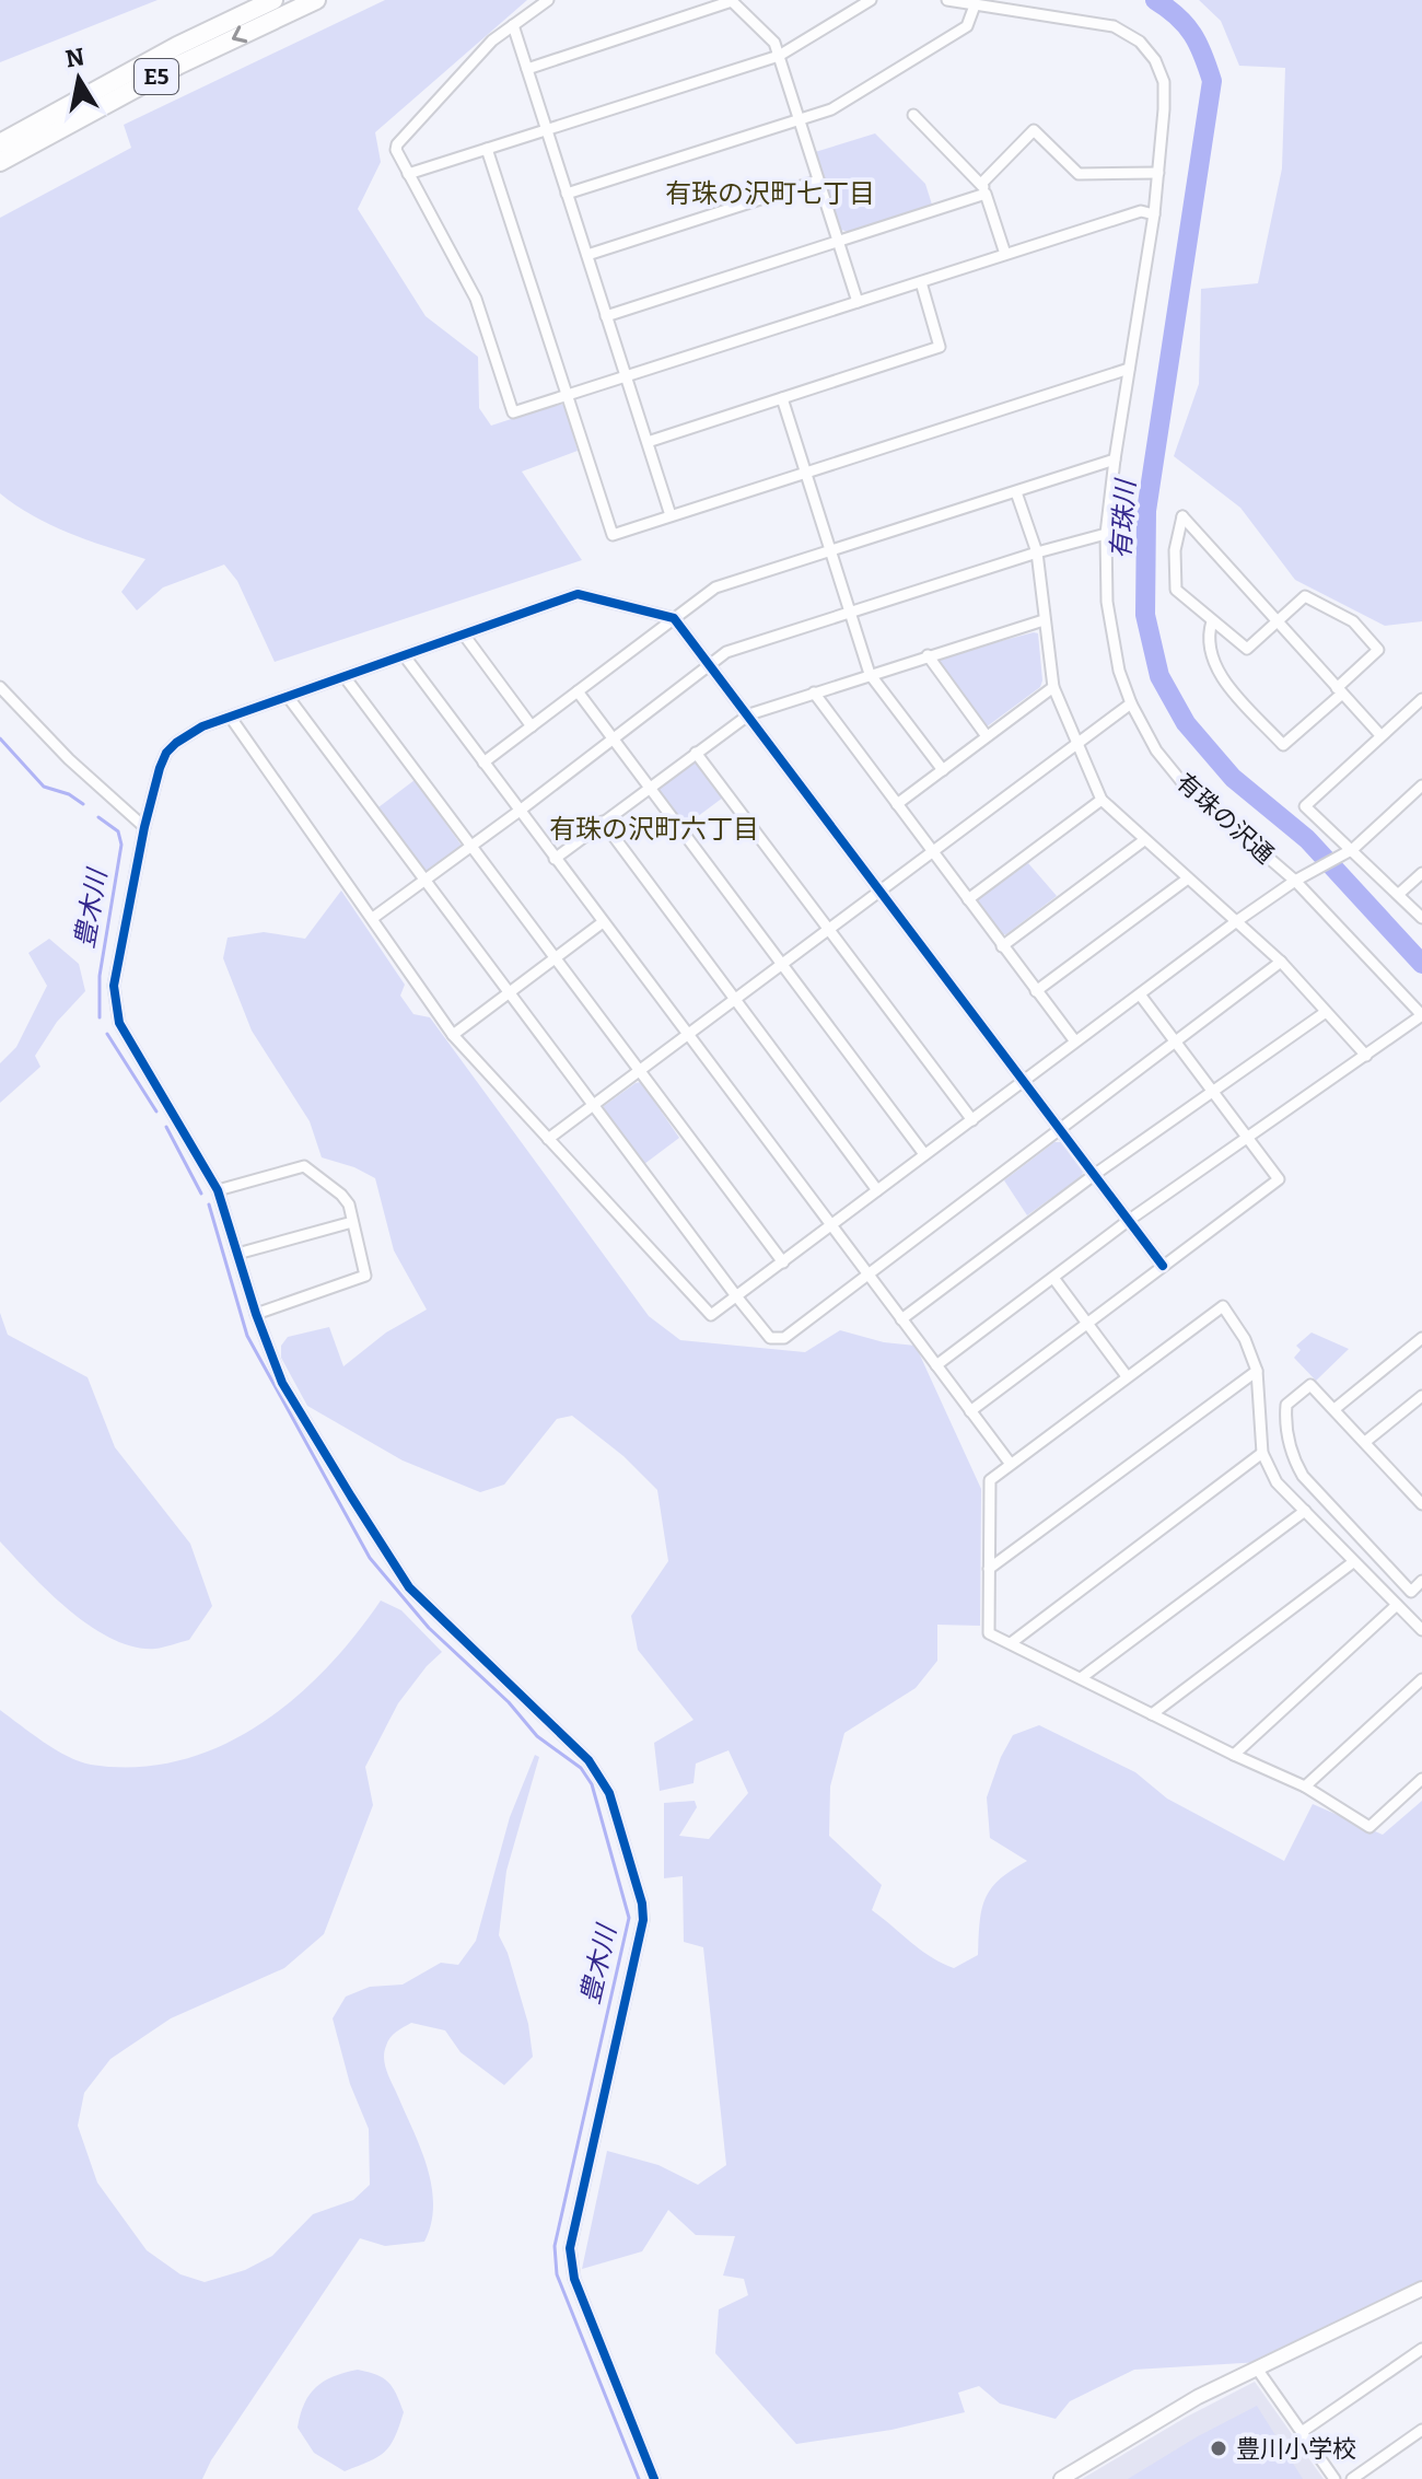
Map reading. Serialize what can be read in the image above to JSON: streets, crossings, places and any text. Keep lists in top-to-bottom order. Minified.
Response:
{"streets":{"highway":["E5"],"street":["有珠の沢通"]},"districts":["有珠の沢町七丁目","有珠の沢町六丁目"],"water":["有珠川","豊木川"],"places":["豊川小学校"],"north":"top"}
